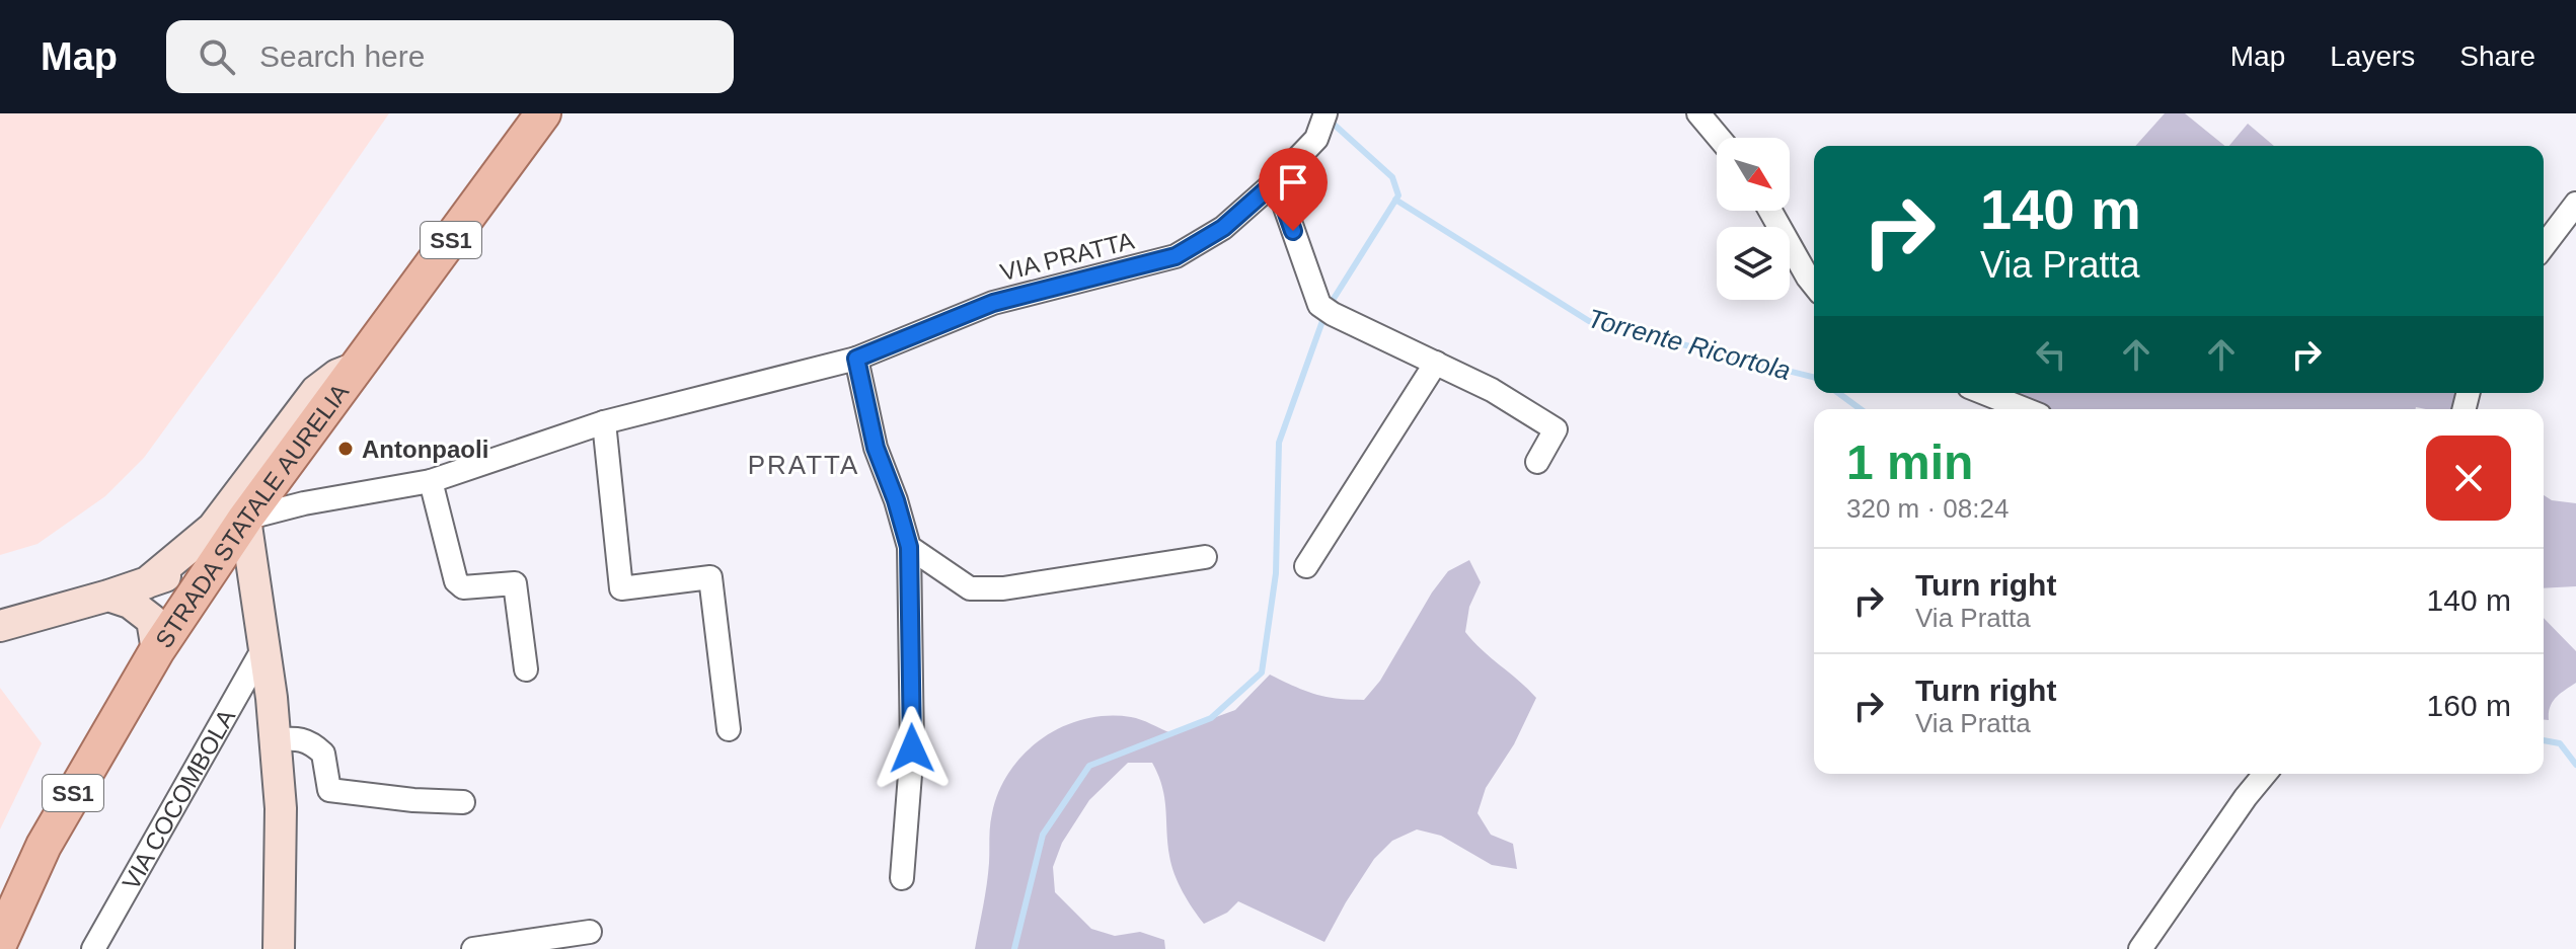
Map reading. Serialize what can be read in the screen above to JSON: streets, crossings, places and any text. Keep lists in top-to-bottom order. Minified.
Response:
{"streets":{"main road":["SS1","STRADA STATALE AURELIA","VIA COCOMBOLA"],"street":["VIA PRATTA"]},"crossings":[["VIA PRATTA","STRADA STATALE AURELIA"],["VIA PRATTA","VIA COCOMBOLA"],["STRADA STATALE AURELIA","VIA COCOMBOLA"]],"districts":["PRATTA"],"water":["Torrente Ricortola"],"places":["Antonpaoli"],"north":"bottom right","page":{"header":"Map","search":"Search here","nav":["Map","Layers","Share"],"turn":["140 m","Via Pratta"],"heading":["1 min","320 m · 08:24"],"list":[{"name":"Turn right","note":"Via Pratta","value":"140 m"},{"name":"Turn right","note":"Via Pratta","value":"160 m"}]}}
